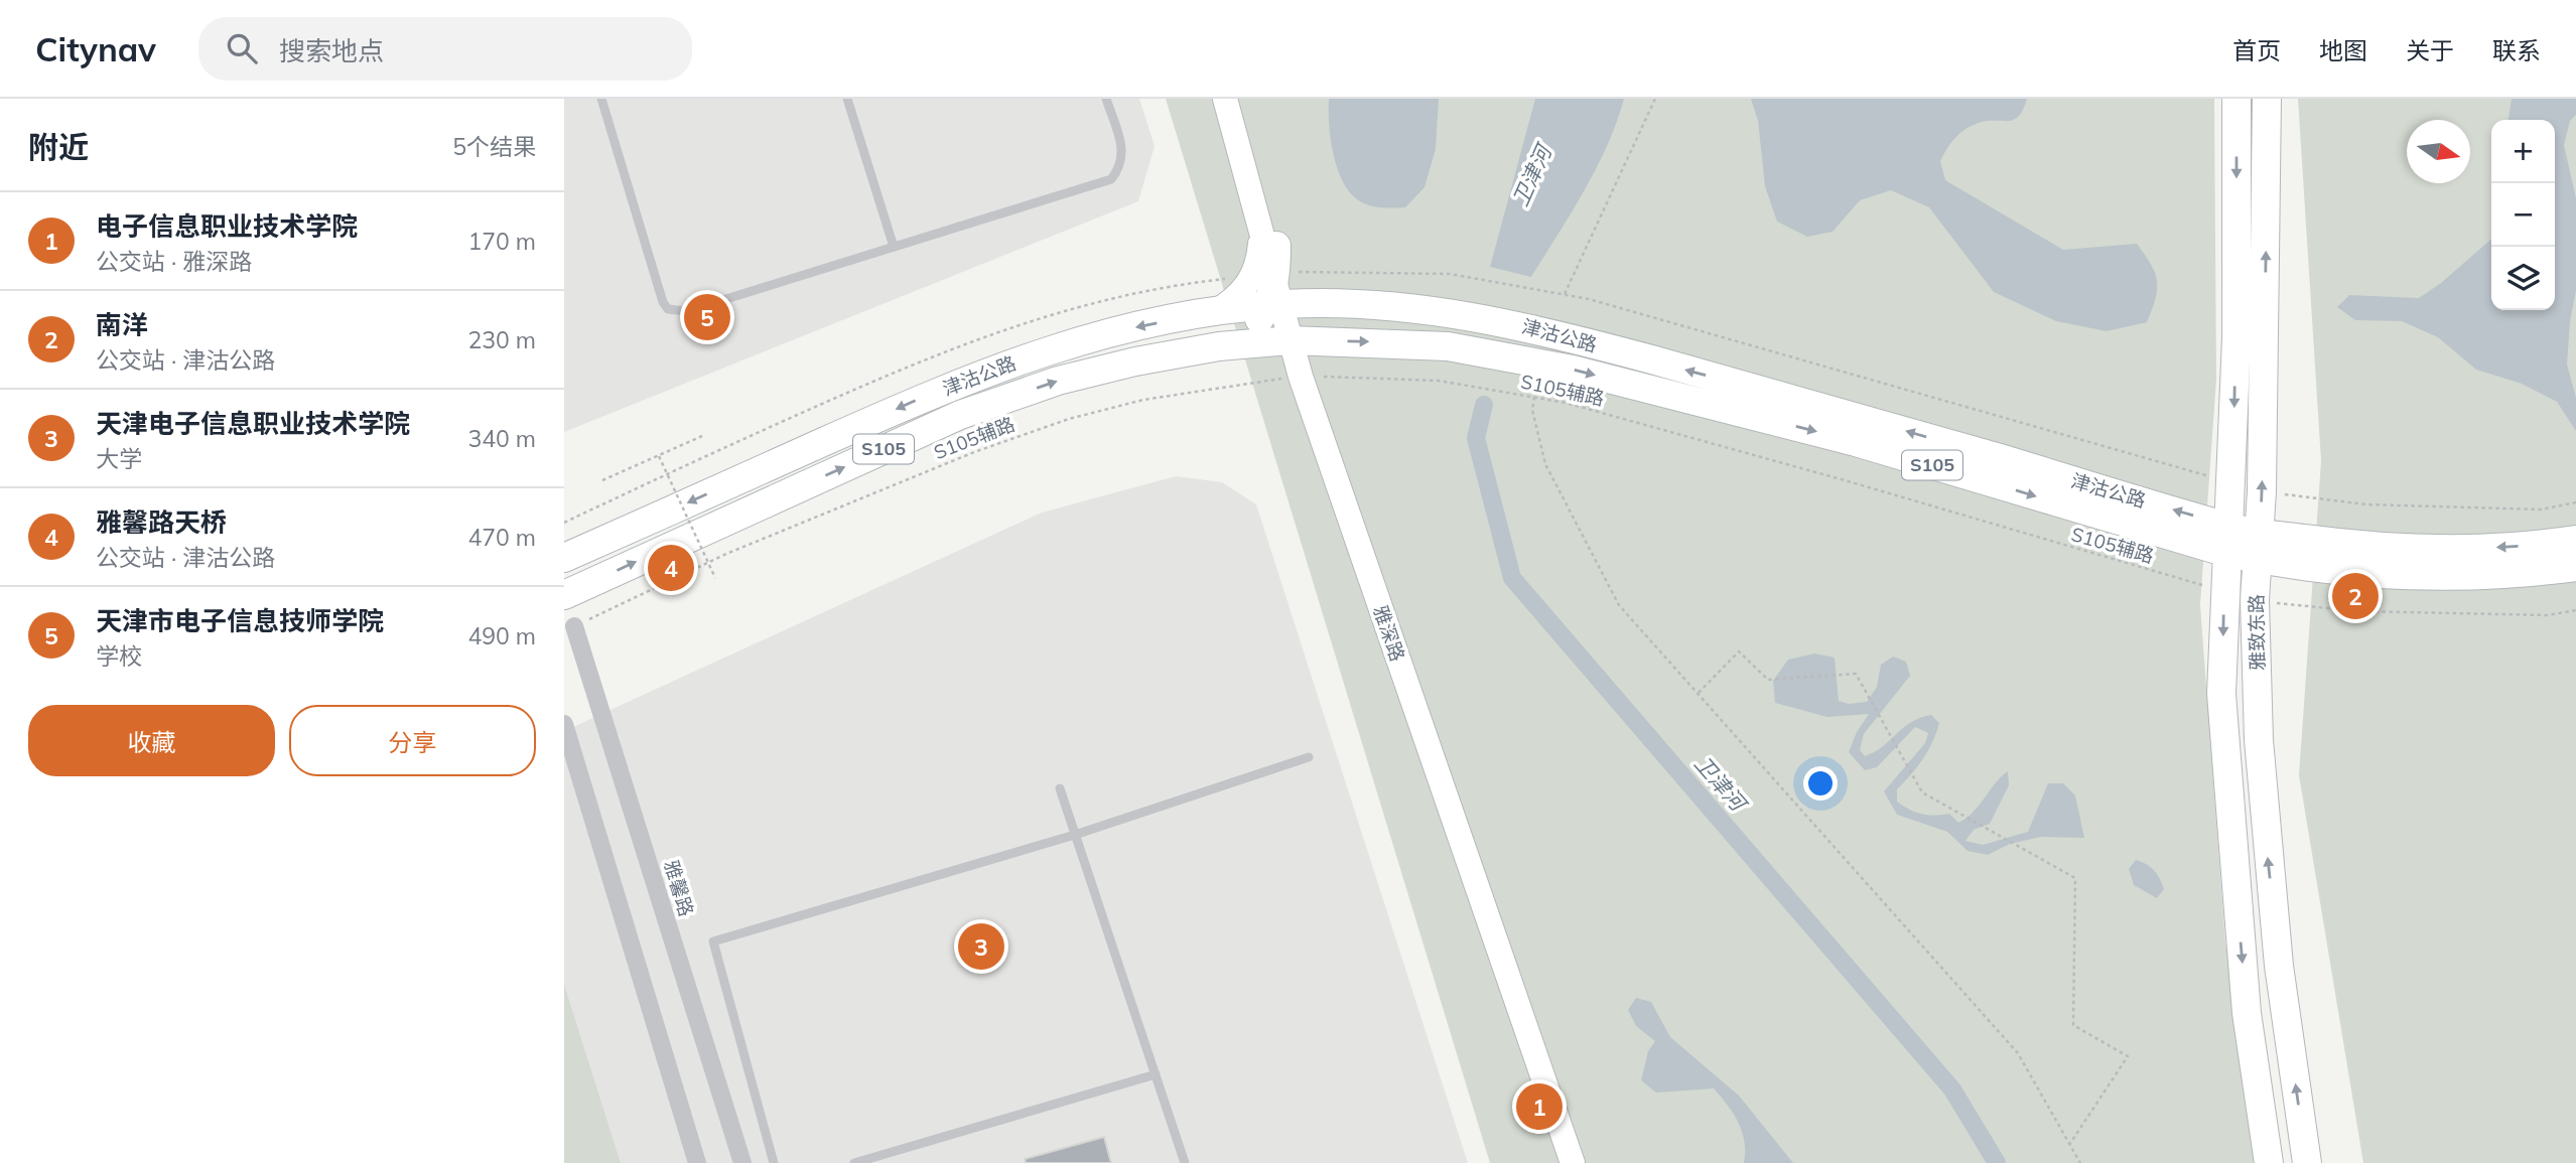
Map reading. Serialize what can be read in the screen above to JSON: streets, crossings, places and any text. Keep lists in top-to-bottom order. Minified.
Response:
{"streets":{"main road":["津沽公路","S105","雅致东路"],"street":["雅深路","雅馨路"],"path":["S105辅路"]},"crossings":[["津沽公路","雅致东路"],["津沽公路","雅深路"],["S105辅路","雅致东路"],["S105辅路","雅深路"],["S105辅路","雅馨路"]],"water":["卫津河"],"north":"right","page":{"header":"Citynav","search":"搜索地点","nav":["首页","地图","关于","联系"],"heading":["附近","5个结果"],"map_buttons":["+","−"],"list":[{"mark":"1","name":"电子信息职业技术学院","note":"公交站 · 雅深路","value":"170 m"},{"mark":"2","name":"南洋","note":"公交站 · 津沽公路","value":"230 m"},{"mark":"3","name":"天津电子信息职业技术学院","note":"大学","value":"340 m"},{"mark":"4","name":"雅馨路天桥","note":"公交站 · 津沽公路","value":"470 m"},{"mark":"5","name":"天津市电子信息技师学院","note":"学校","value":"490 m"}],"pins":["5","4","2","3","1"],"buttons":["收藏","分享"]}}
